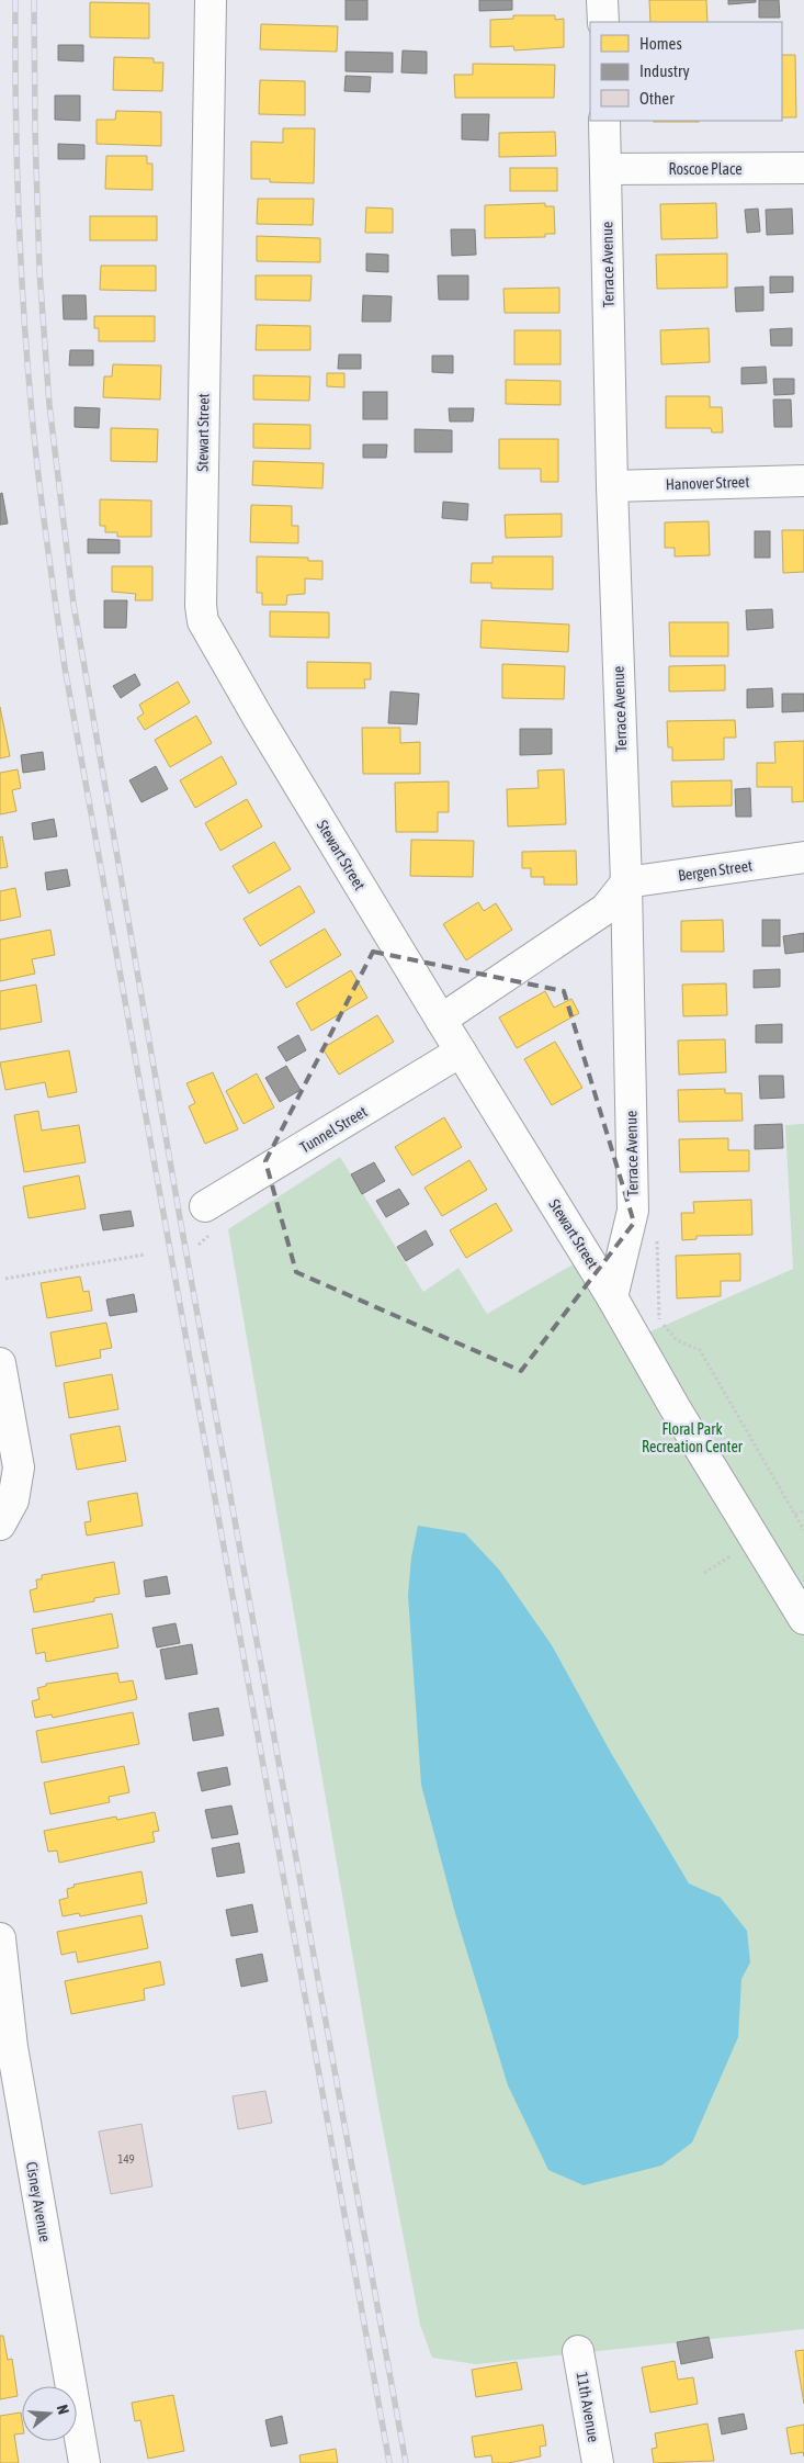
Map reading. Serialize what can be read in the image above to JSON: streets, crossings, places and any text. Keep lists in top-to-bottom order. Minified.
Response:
{"streets":{"street":["Roscoe Place","Terrace Avenue","Stewart Street","Hanover Street","Bergen Street","Tunnel Street","Cisney Avenue","11th Avenue"]},"crossings":[["Roscoe Place","Terrace Avenue"],["Terrace Avenue","Stewart Street"],["Terrace Avenue","Hanover Street"],["Terrace Avenue","Bergen Street"],["Stewart Street","Tunnel Street"]],"parks":["Floral Park Recreation Center"],"house_numbers":["149"],"legend":["Homes","Industry","Other"],"north":"right"}
